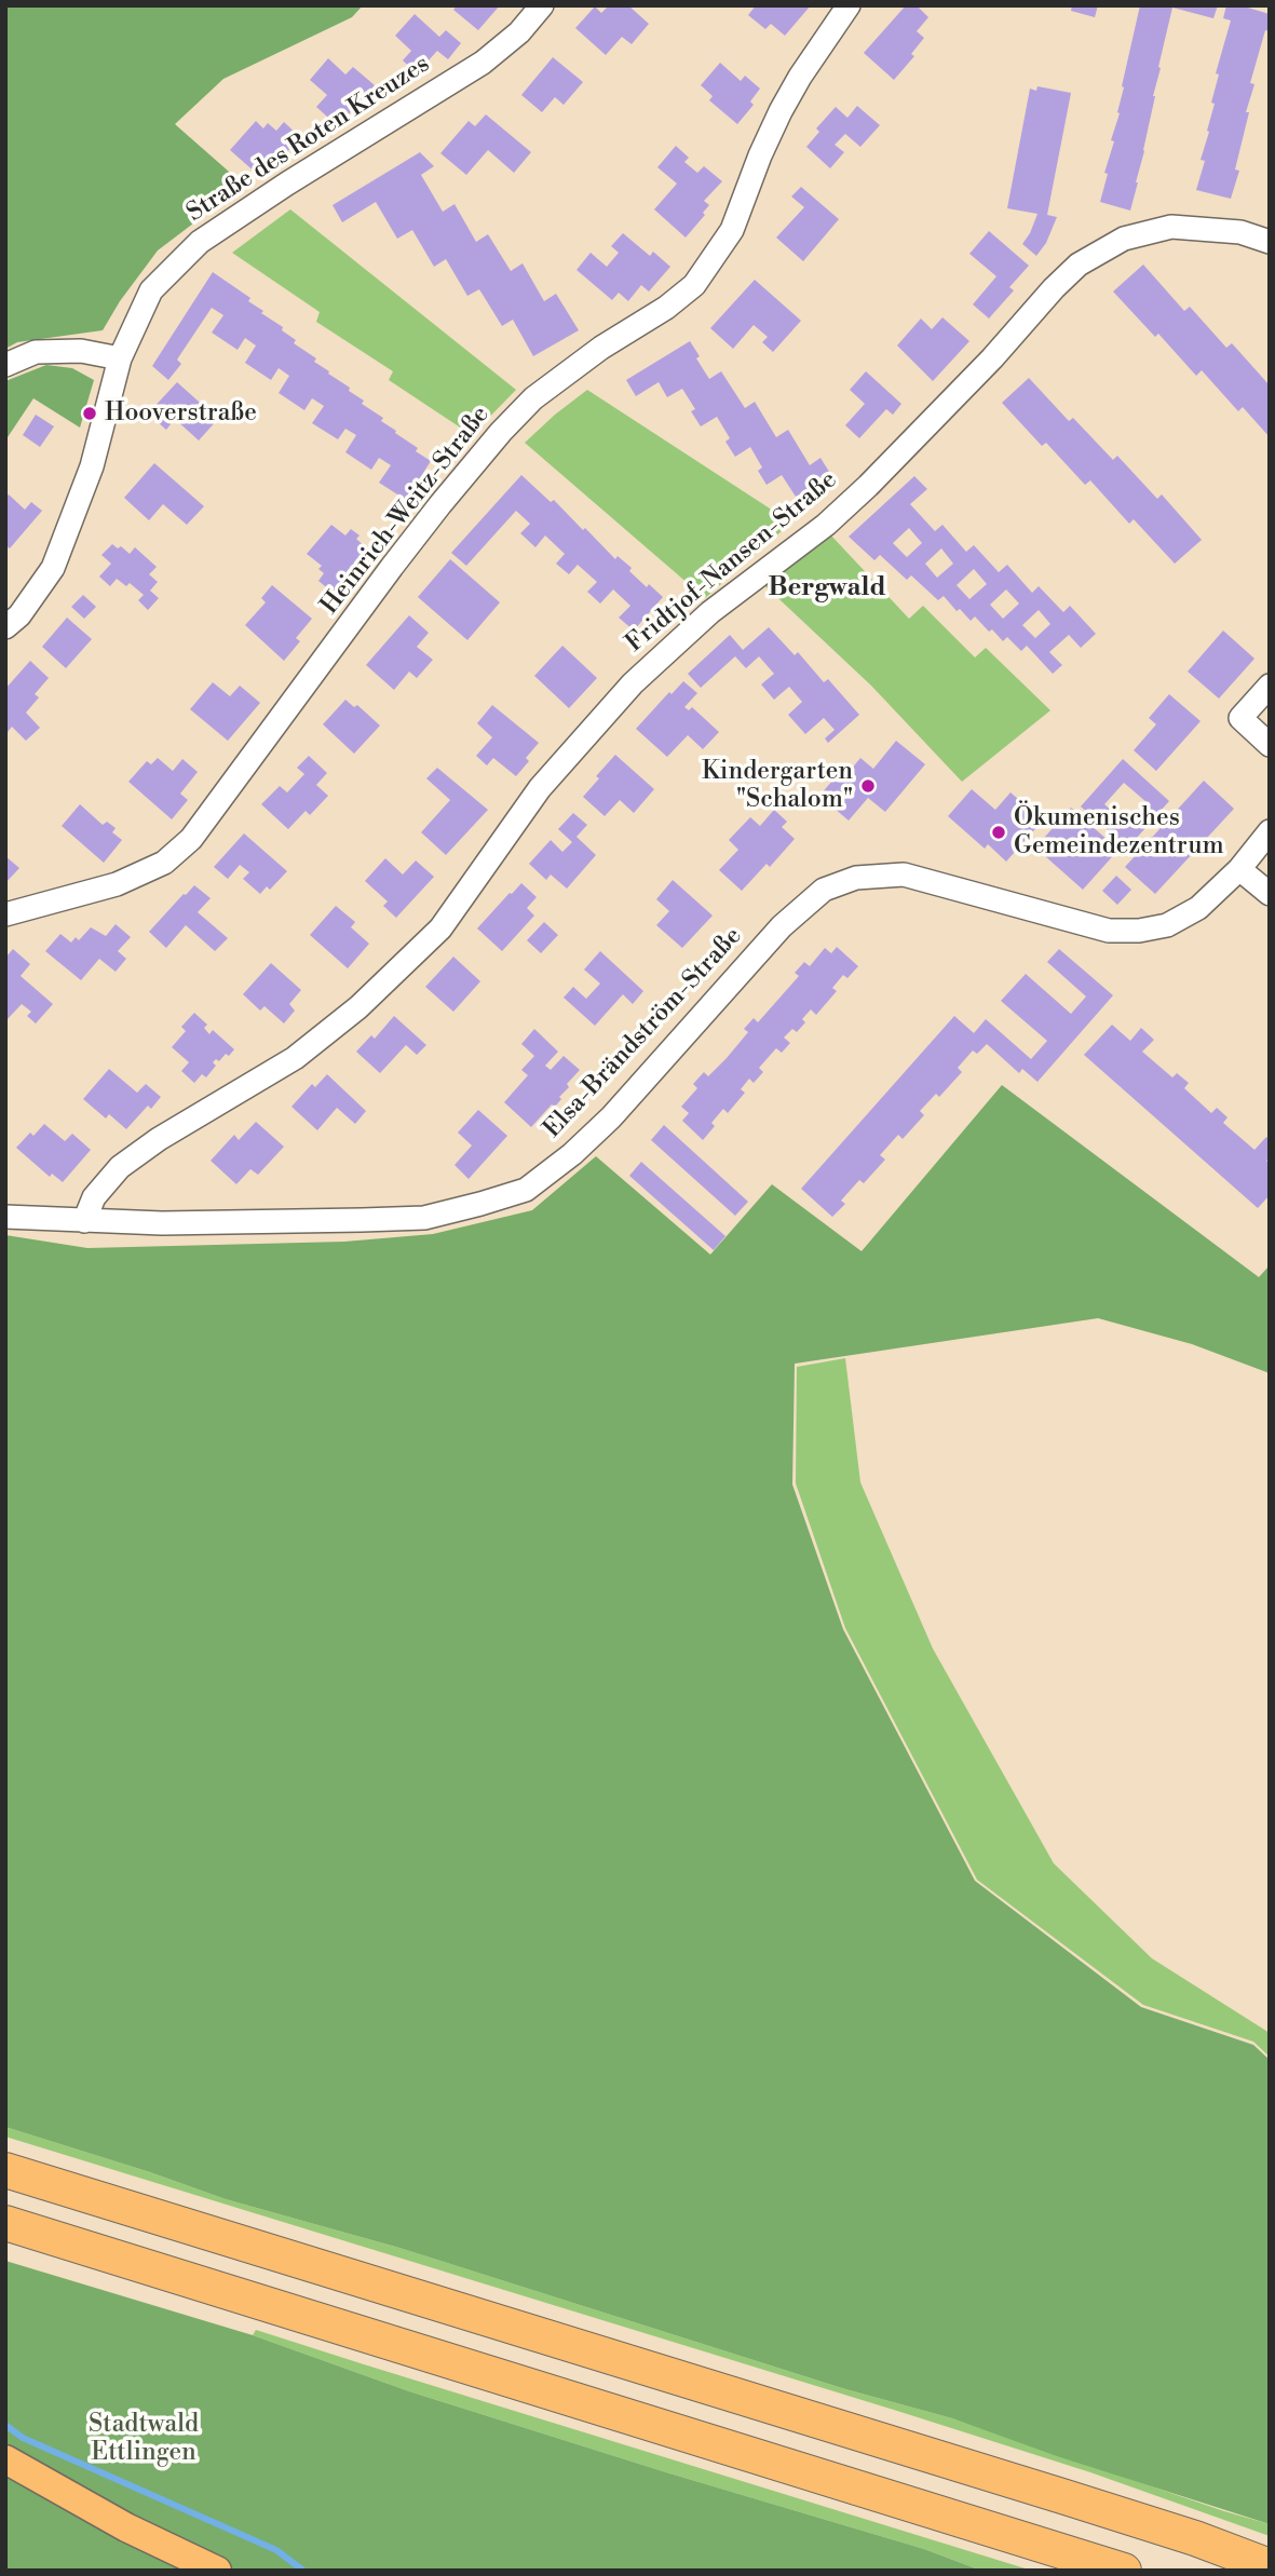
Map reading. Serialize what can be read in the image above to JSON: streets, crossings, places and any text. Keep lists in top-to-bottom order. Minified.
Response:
{"streets":{"street":["Straße des Roten Kreuzes","Heinrich-Weitz-Straße","Fridtjof-Nansen-Straße","Elsa-Brändström-Straße"]},"crossings":[["Fridtjof-Nansen-Straße","Elsa-Brändström-Straße"]],"districts":["Bergwald"],"parks":["Stadtwald Ettlingen"],"places":["Hooverstraße","Kindergarten \"Schalom\"","Ökumenisches Gemeindezentrum"]}
